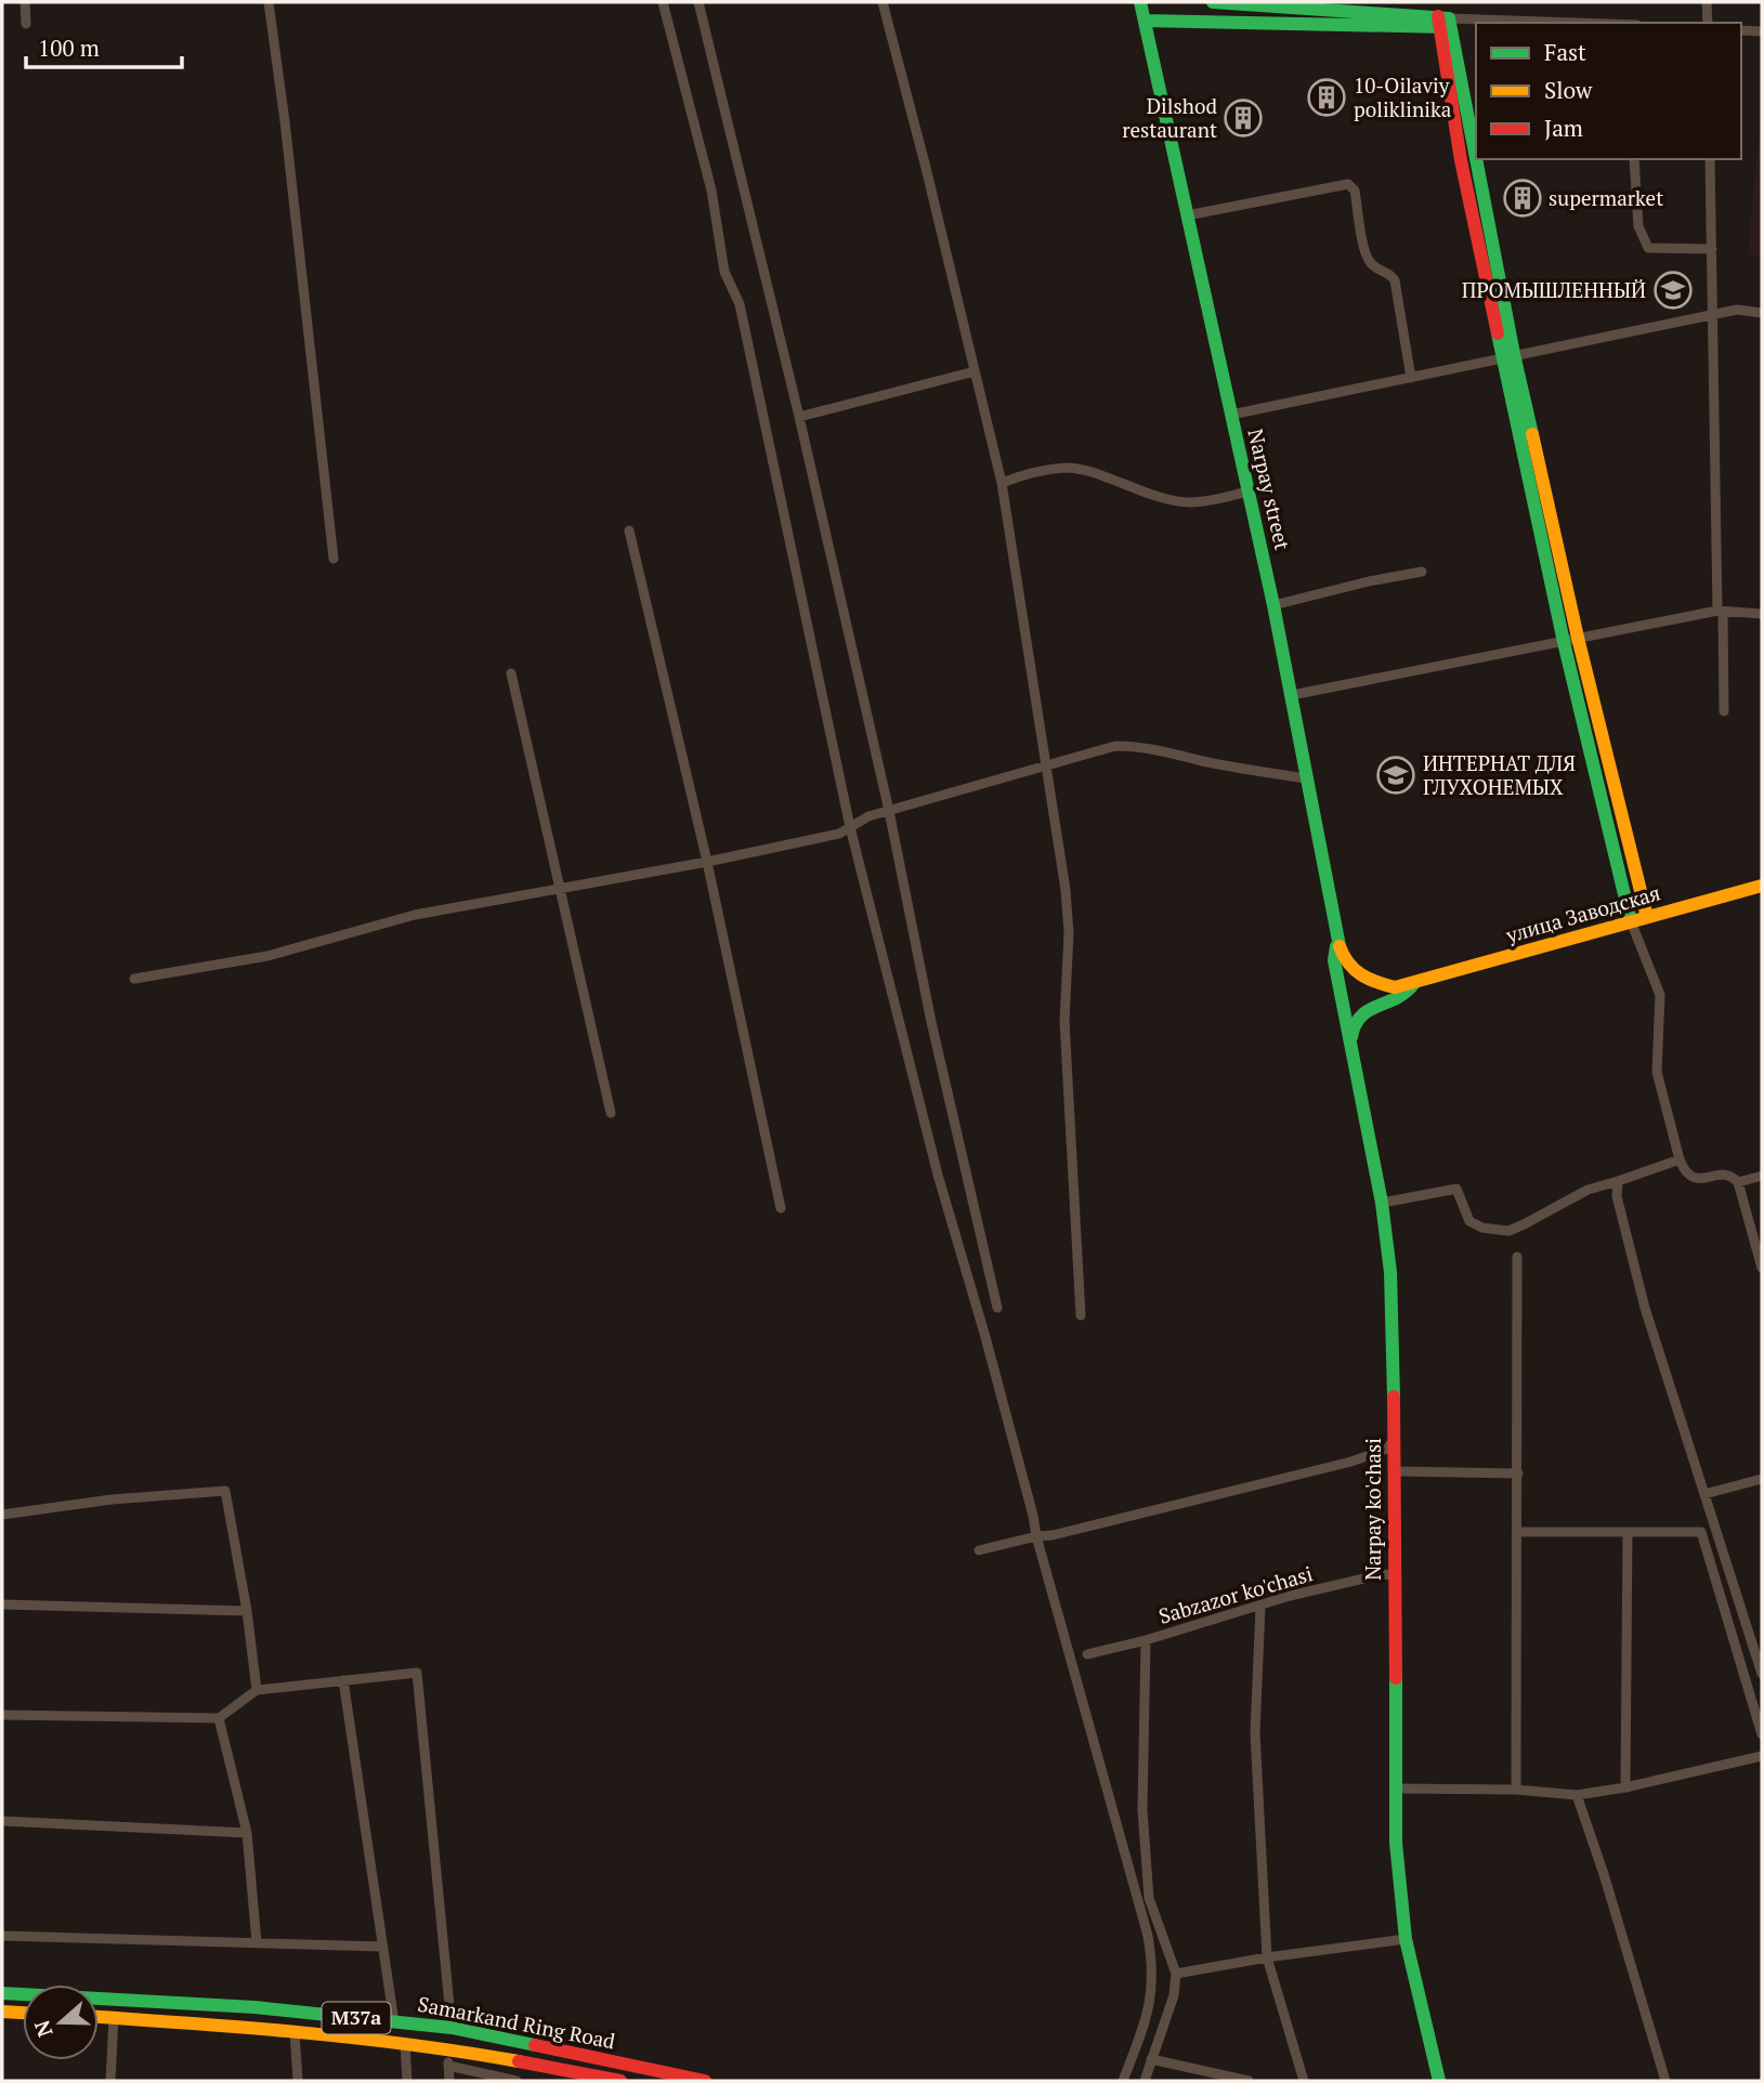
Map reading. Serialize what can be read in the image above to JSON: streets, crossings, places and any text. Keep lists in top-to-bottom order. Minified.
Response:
{"streets":{"main road":["Narpay street","улица Заводская","Narpay ko'chasi","M37a","Samarkand Ring Road"],"street":["Sabzazor ko'chasi"]},"crossings":[["Narpay street","улица Заводская"],["Narpay street","Narpay ko'chasi"],["улица Заводская","Narpay ko'chasi"],["Narpay ko'chasi","Sabzazor ko'chasi"]],"places":{"building":["10-Oilaviy poliklinika","Dilshod restaurant","supermarket"],"school or university":["ПРОМЫШЛЕННЫЙ","ИНТЕРНАТ ДЛЯ ГЛУХОНЕМЫХ"]},"legend":["Fast","Slow","Jam"],"scale_bar":"100 m","north":"left"}
